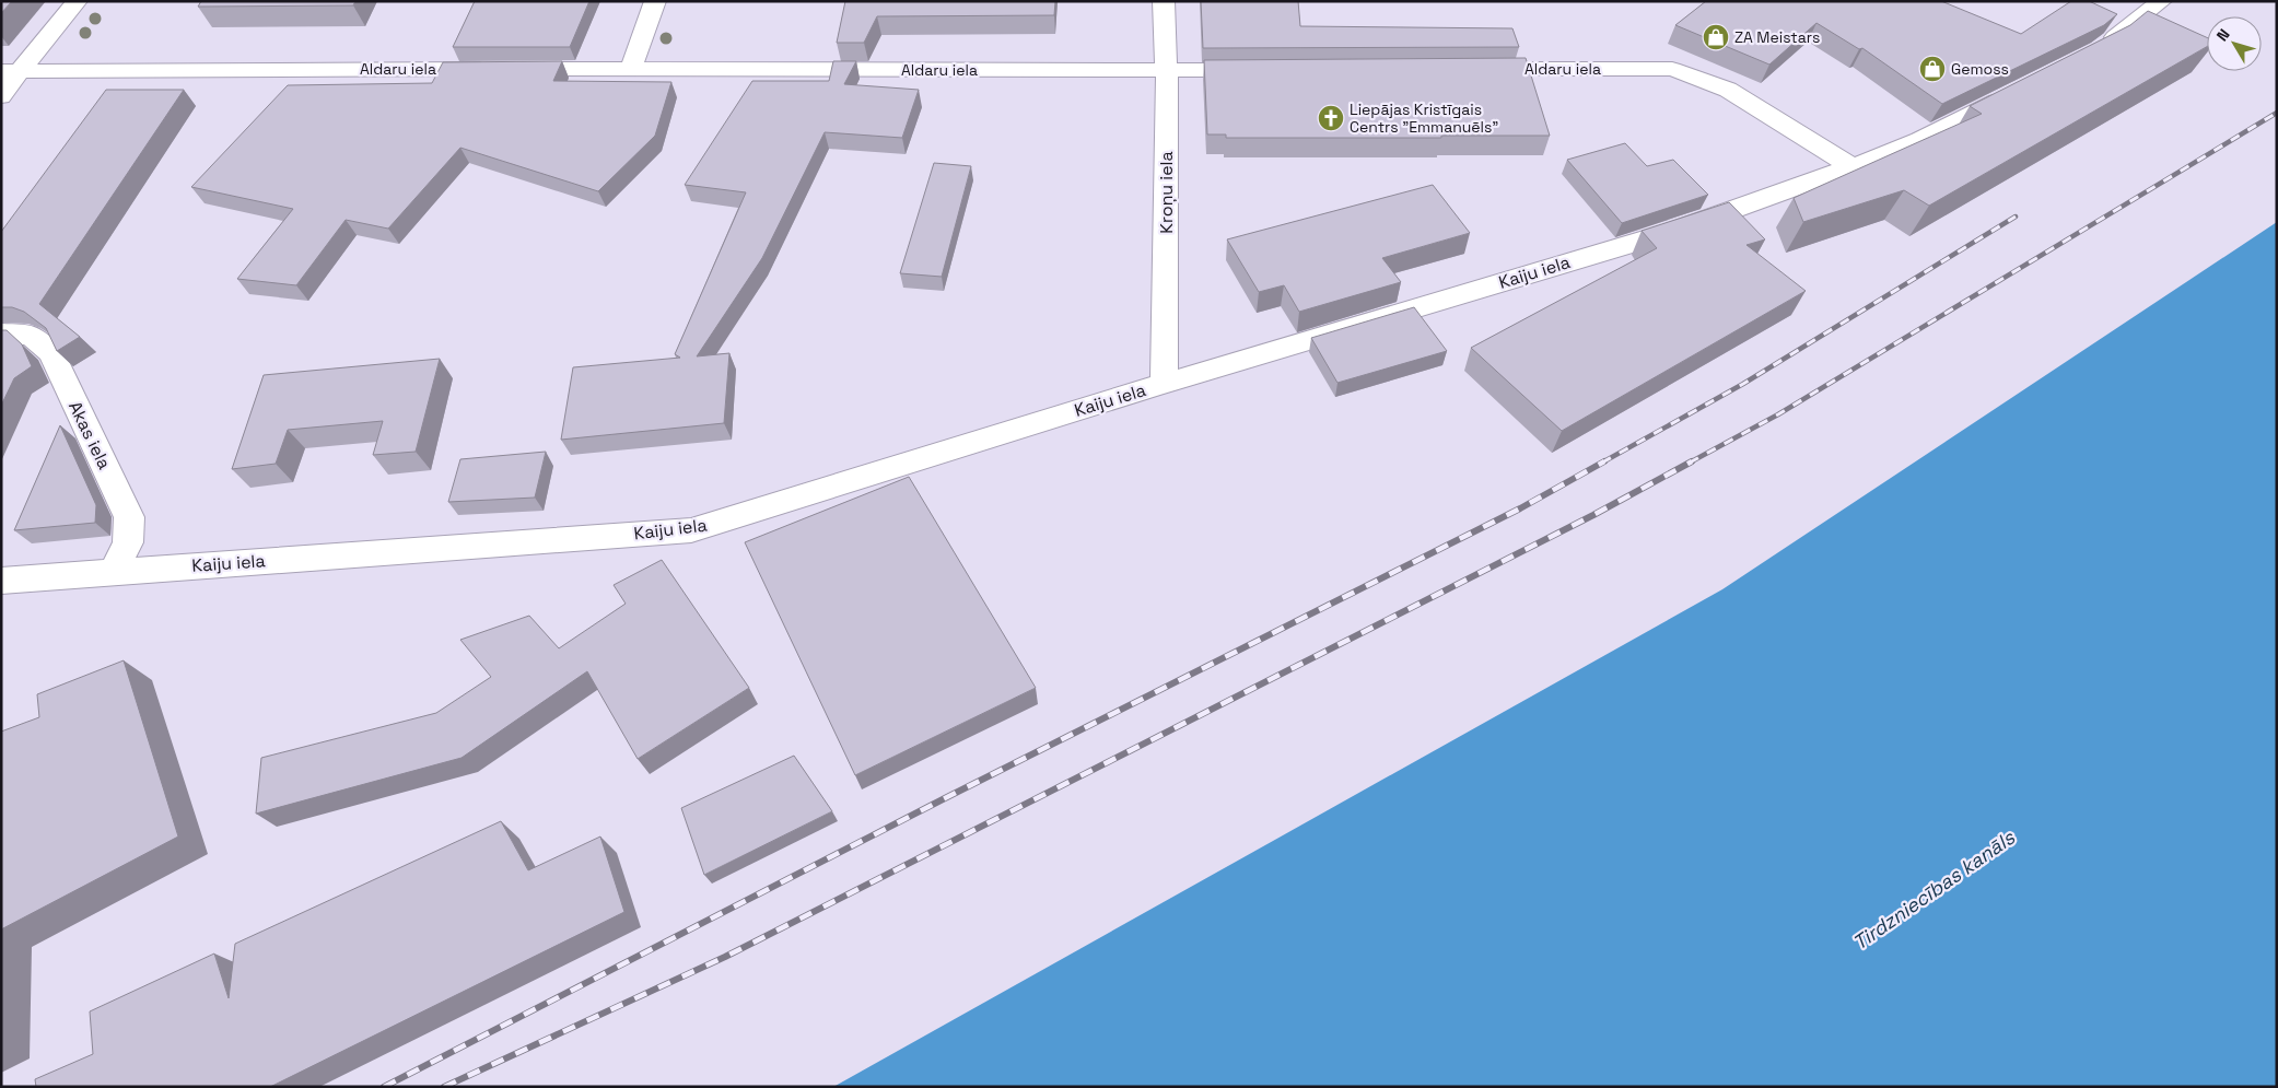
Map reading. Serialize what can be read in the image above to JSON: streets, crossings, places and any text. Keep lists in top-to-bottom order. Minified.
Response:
{"streets":{"street":["Aldaru iela","Kroņu iela","Kaiju iela","Akas iela"]},"crossings":[["Aldaru iela","Kroņu iela"],["Aldaru iela","Kaiju iela"],["Kroņu iela","Kaiju iela"],["Kaiju iela","Akas iela"]],"water":["Tirdzniecības kanāls"],"places":{"shop":["ZA Meistars","Gemoss"],"church":["Liepājas Kristīgais Centrs \"Emmanuēls\""]},"north":"top left"}
